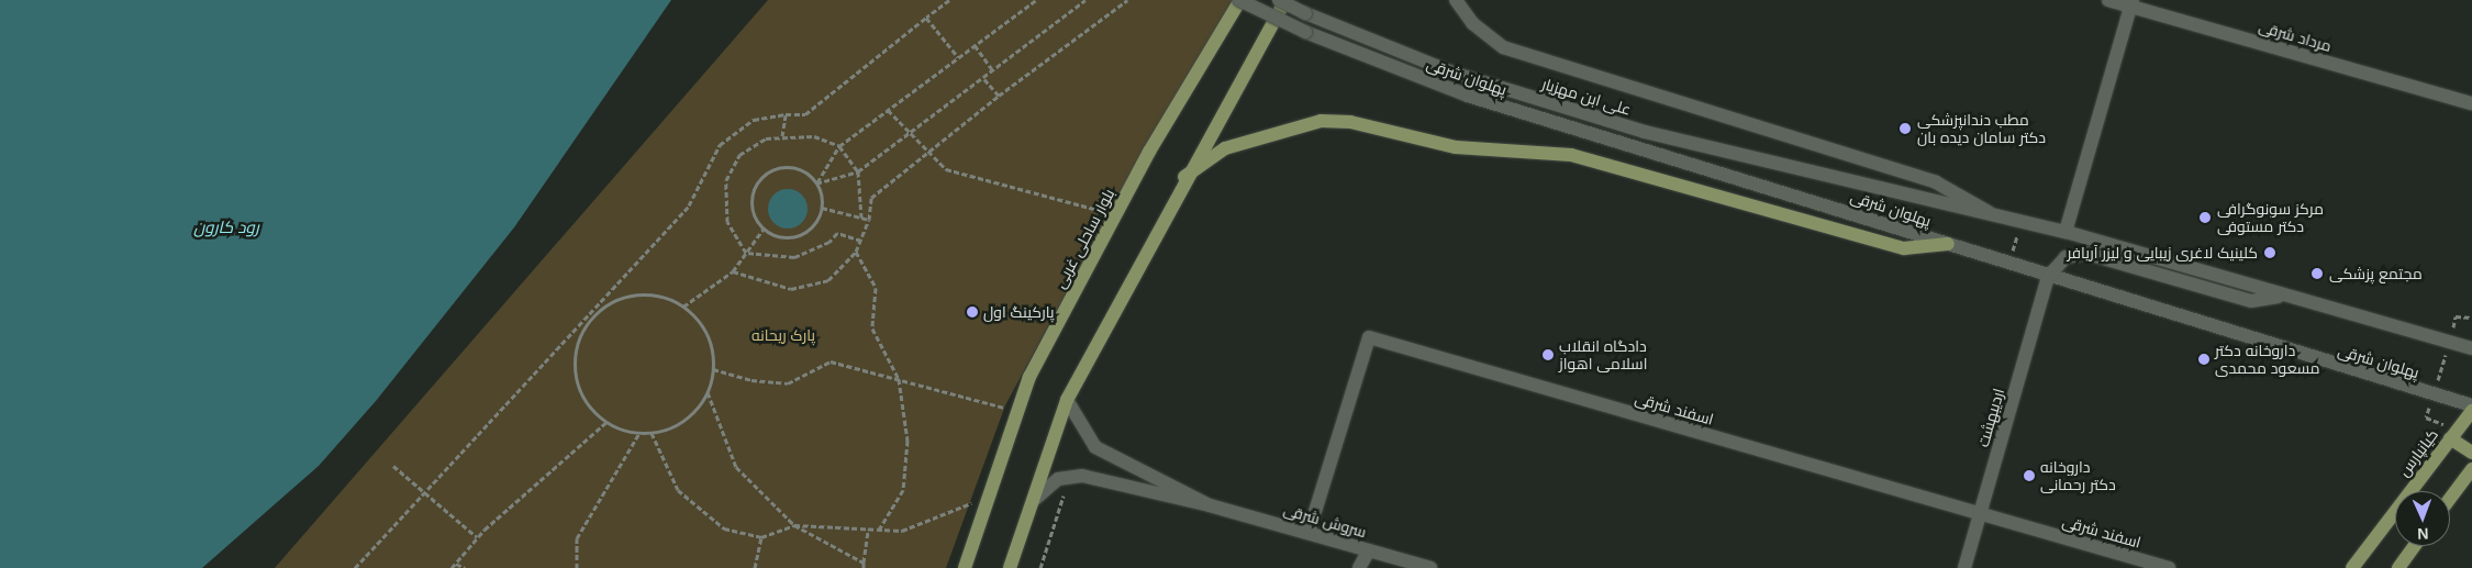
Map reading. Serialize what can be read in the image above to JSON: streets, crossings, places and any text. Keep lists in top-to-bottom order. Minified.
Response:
{"streets":{"main road":["بلوار ساحلی غربی","کیانپارس"],"street":["مرداد شرقی","پهلوان شرقی","علی ابن مهزیار","اسفند شرقی","اردیبهشت","سروش شرقی"]},"crossings":[["پهلوان شرقی","علی ابن مهزیار"],["پهلوان شرقی","بلوار ساحلی غربی"],["پهلوان شرقی","اردیبهشت"],["اسفند شرقی","اردیبهشت"],["اسفند شرقی","سروش شرقی"]],"water":["رود کارون"],"parks":["پارک ریحانه"],"places":["مطب دندانپزشکی دکتر سامان دیده بان","مرکز سونوگرافی دکتر مستوفی","کلینیک لاغری زیبایی و لیزر آریافر","مجتمع پزشکی","پارکینگ اول","دادگاه انقلاب اسلامی اهواز","داروخانه دکتر مسعود محمدی","داروخانه دکتر رحمانی"],"north":"bottom"}
